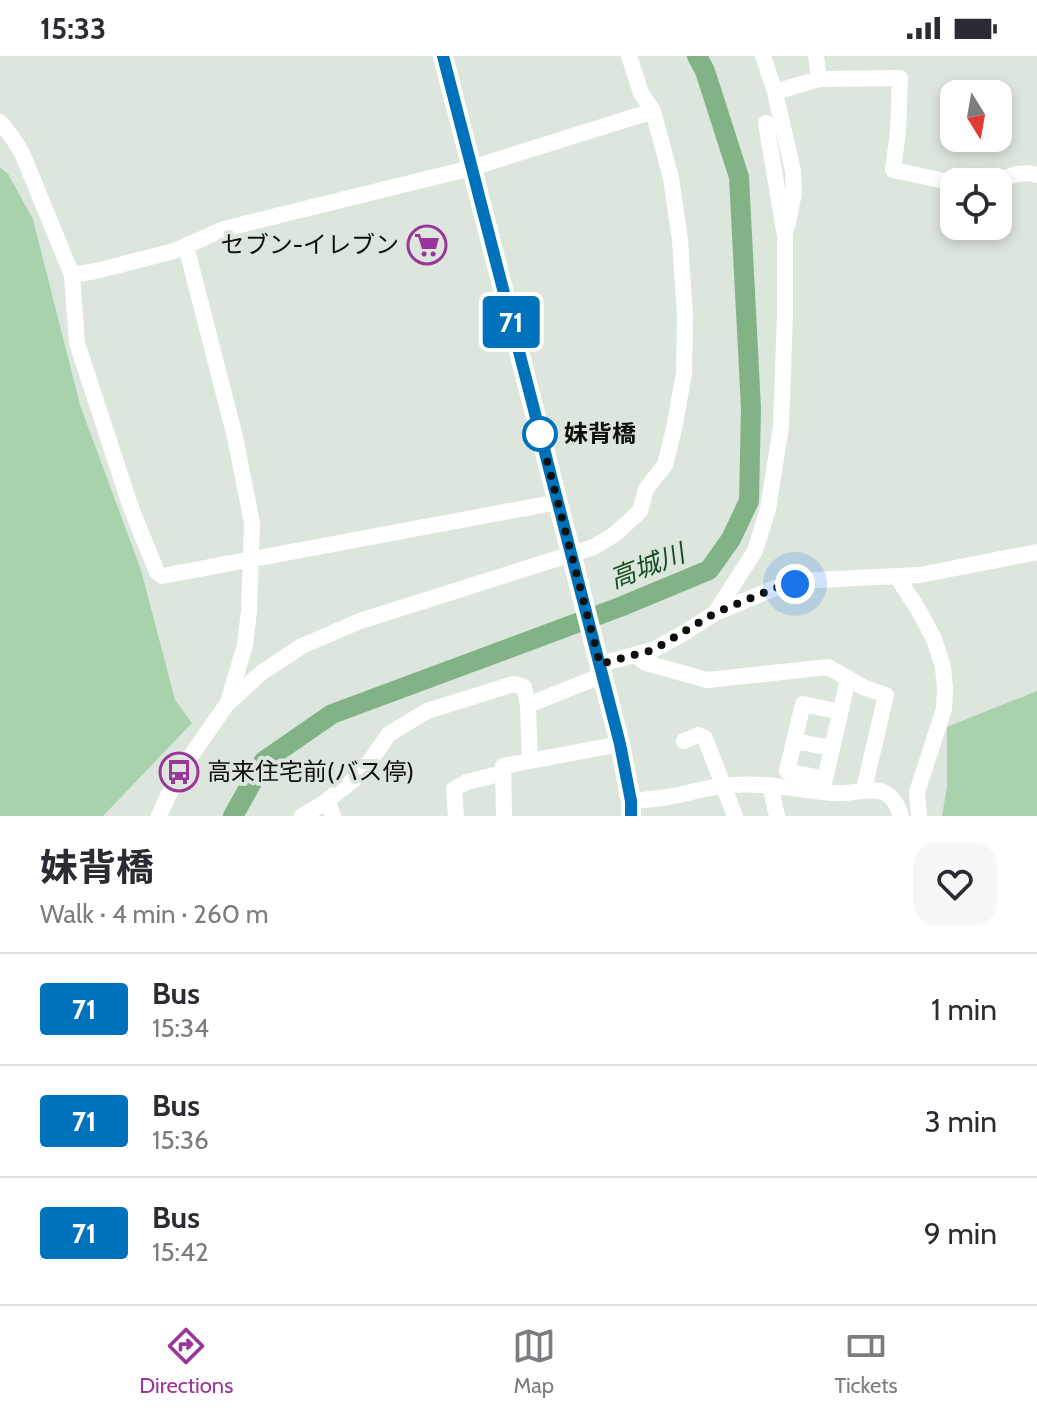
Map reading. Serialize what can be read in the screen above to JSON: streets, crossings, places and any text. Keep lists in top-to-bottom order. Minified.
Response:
{"water":["高城川"],"places":{"supermarket":["セブン-イレブン"],"other":["妹背橋"],"bus stop":["高来住宅前(バス停)"]},"lines":["bus line 71"],"north":"bottom","page":{"status":"15:33","on_map":"71","heading":["妹背橋","Walk · 4 min · 260 m"],"list":[{"mark":"71","name":"Bus","note":"15:34","value":"1 min"},{"mark":"71","name":"Bus","note":"15:36","value":"3 min"},{"mark":"71","name":"Bus","note":"15:42","value":"9 min"}],"tabs":["Directions","Map","Tickets"]}}
